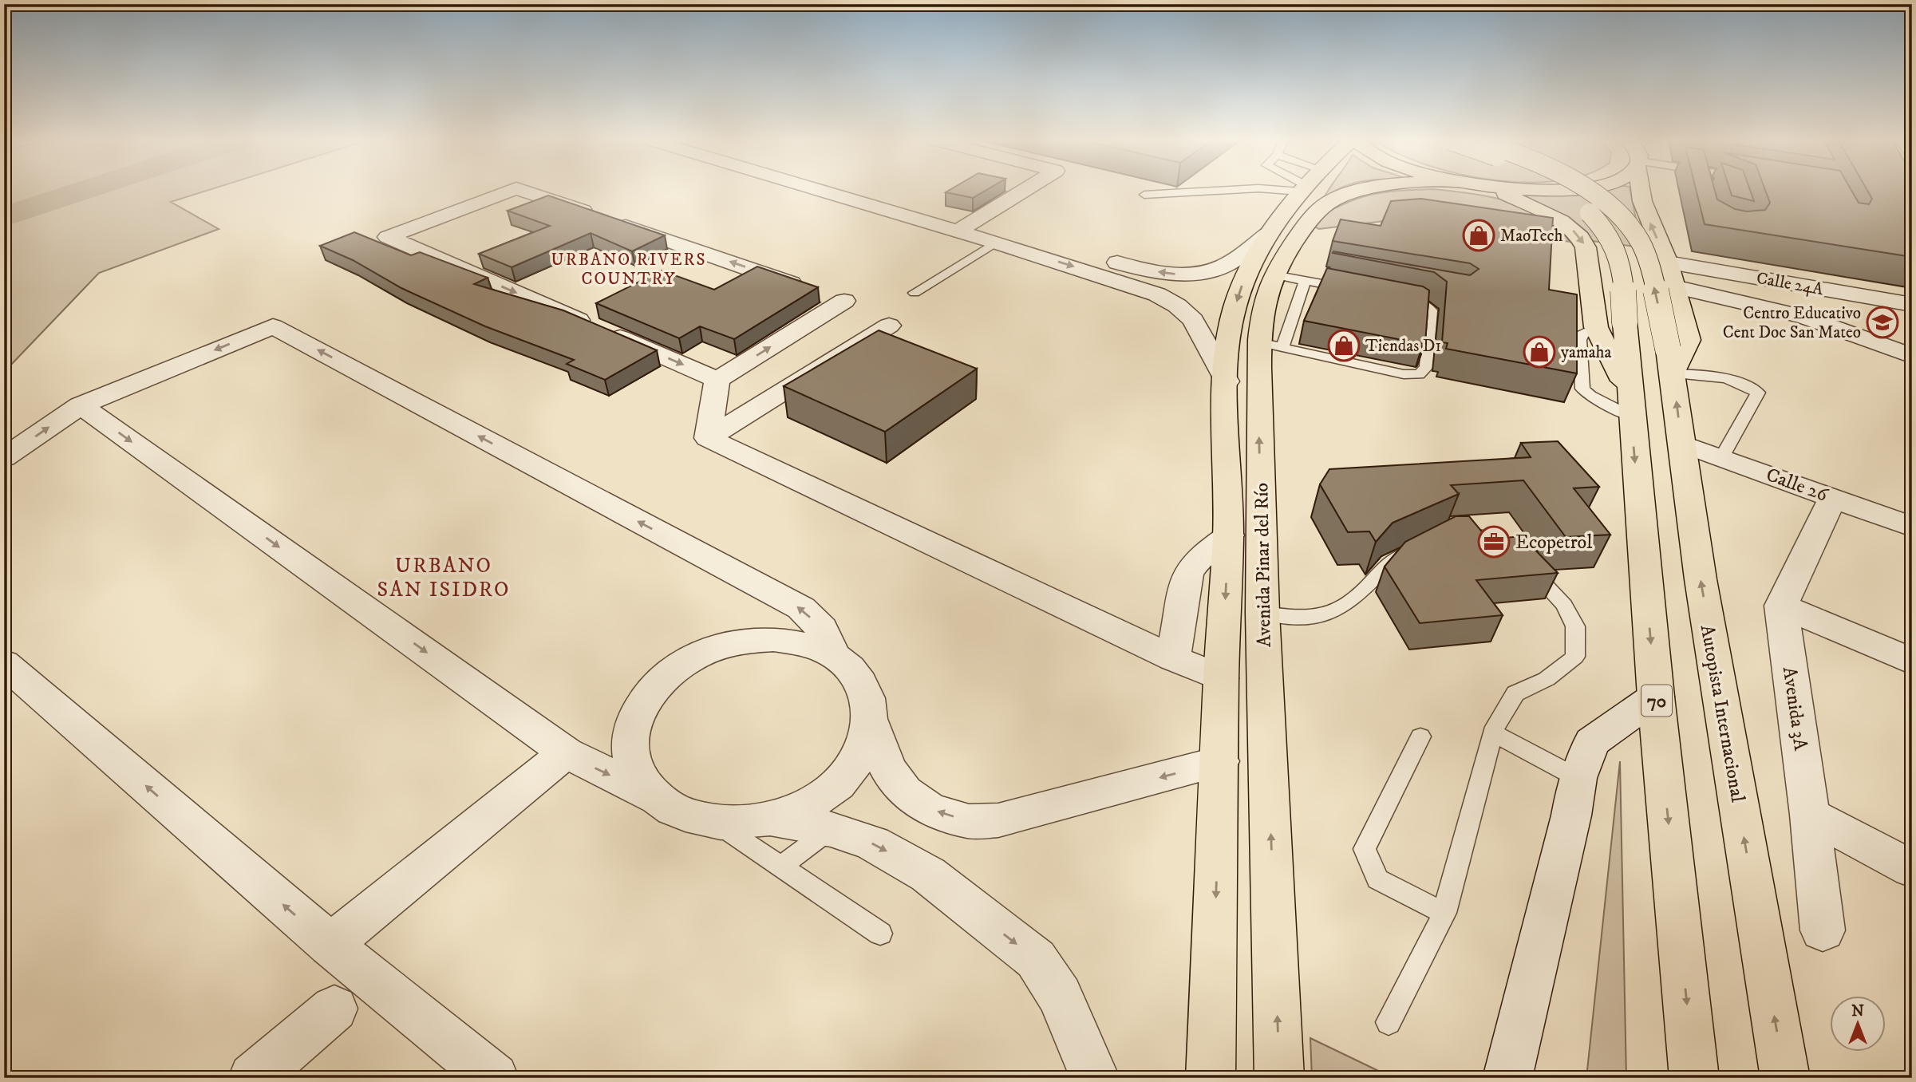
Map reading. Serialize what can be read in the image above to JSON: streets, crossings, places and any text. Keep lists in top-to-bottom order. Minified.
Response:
{"streets":{"main road":["Avenida Pinar del Río","70","Autopista Internacional"],"street":["Calle 24A","Calle 26","Avenida 3A"]},"crossings":[["Calle 26","Autopista Internacional"]],"districts":["URBANO RIVERS COUNTRY","URBANO SAN ISIDRO"],"places":{"shop":["MaoTech","Tiendas D1","yamaha"],"school or university":["Centro Educativo Cent Doc San Mateo"],"office":["Ecopetrol"]},"north":"top"}
